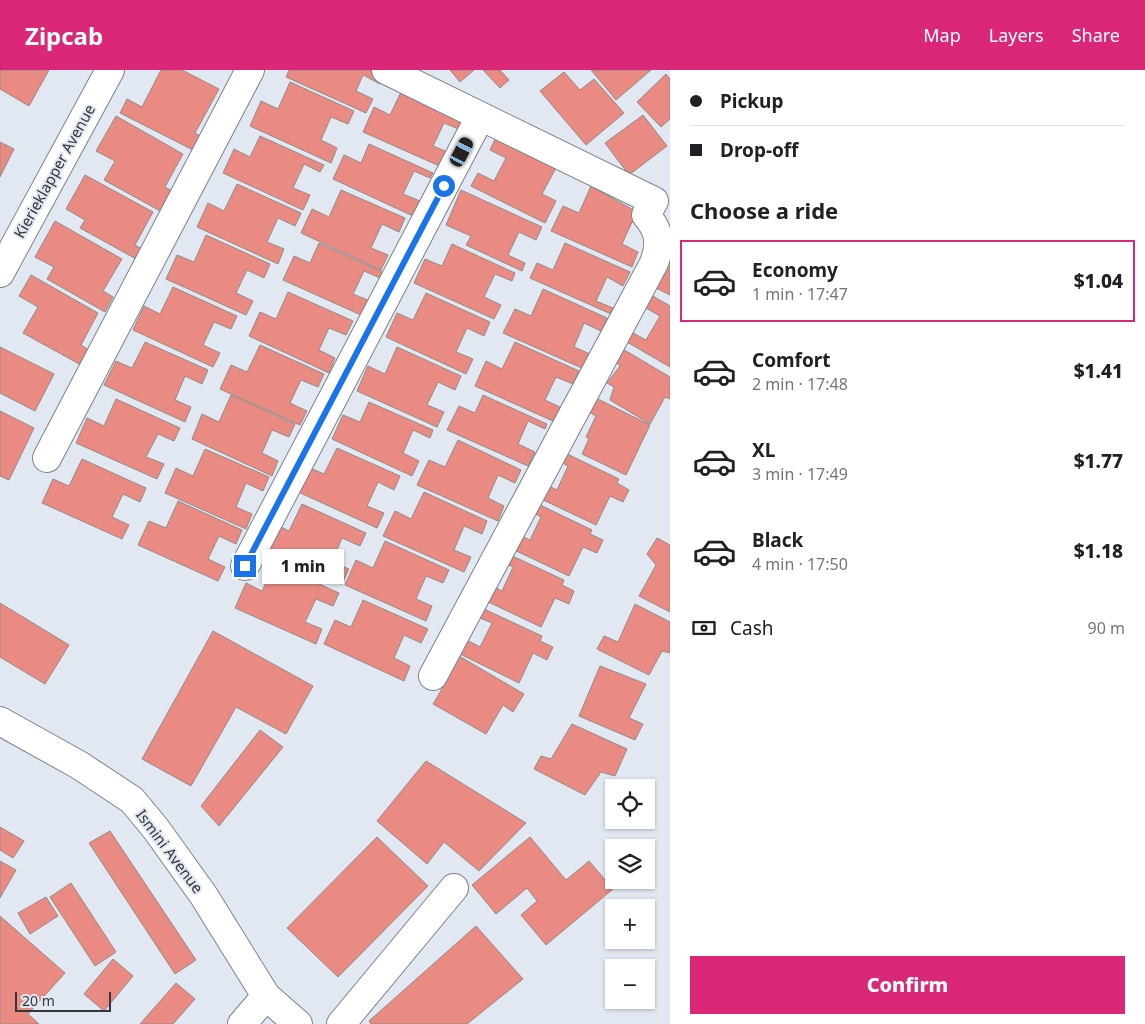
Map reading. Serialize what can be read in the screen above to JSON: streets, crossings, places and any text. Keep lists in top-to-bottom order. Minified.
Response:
{"streets":{"street":["Kierieklapper Avenue","Ismini Avenue"]},"scale_bar":"20 m","page":{"header":"Zipcab","nav":["Map","Layers","Share"],"banner":["Pickup","Drop-off"],"heading":"Choose a ride","list":[{"name":"Economy","note":"1 min · 17:47","value":"$1.04"},{"name":"Comfort","note":"2 min · 17:48","value":"$1.41"},{"name":"XL","note":"3 min · 17:49","value":"$1.77"},{"name":"Black","note":"4 min · 17:50","value":"$1.18"}],"bubble":"1 min","pay":["Cash","90 m"],"map_buttons":["+","−"],"buttons":"Confirm","scale":"20 m"}}
